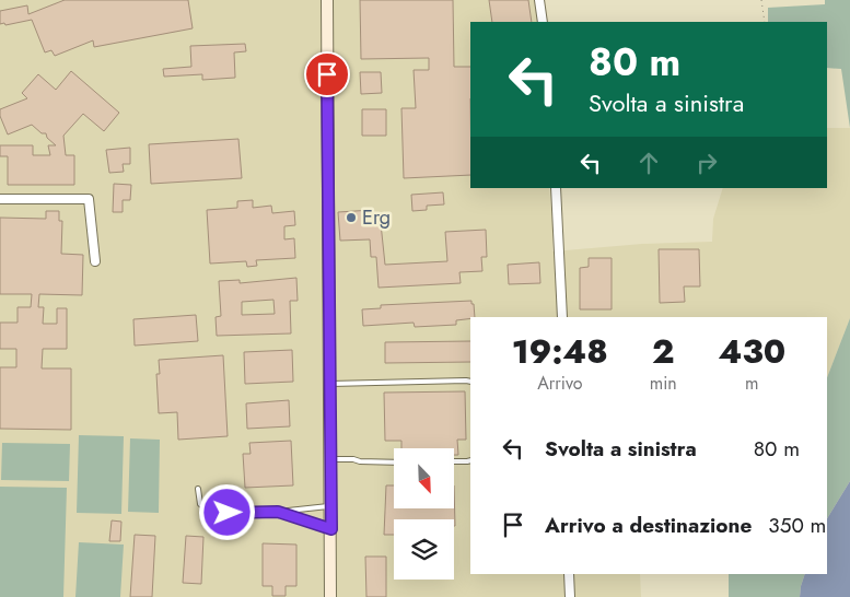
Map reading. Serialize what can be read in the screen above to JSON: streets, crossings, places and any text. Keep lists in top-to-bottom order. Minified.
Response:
{"places":["Erg"],"north":"bottom right","page":{"turn":["80 m","Svolta a sinistra"],"eta":["19:48","Arrivo","2","min","430","m"],"list":[{"name":"Svolta a sinistra","value":"80 m"},{"name":"Arrivo a destinazione","value":"350 m"}]}}
